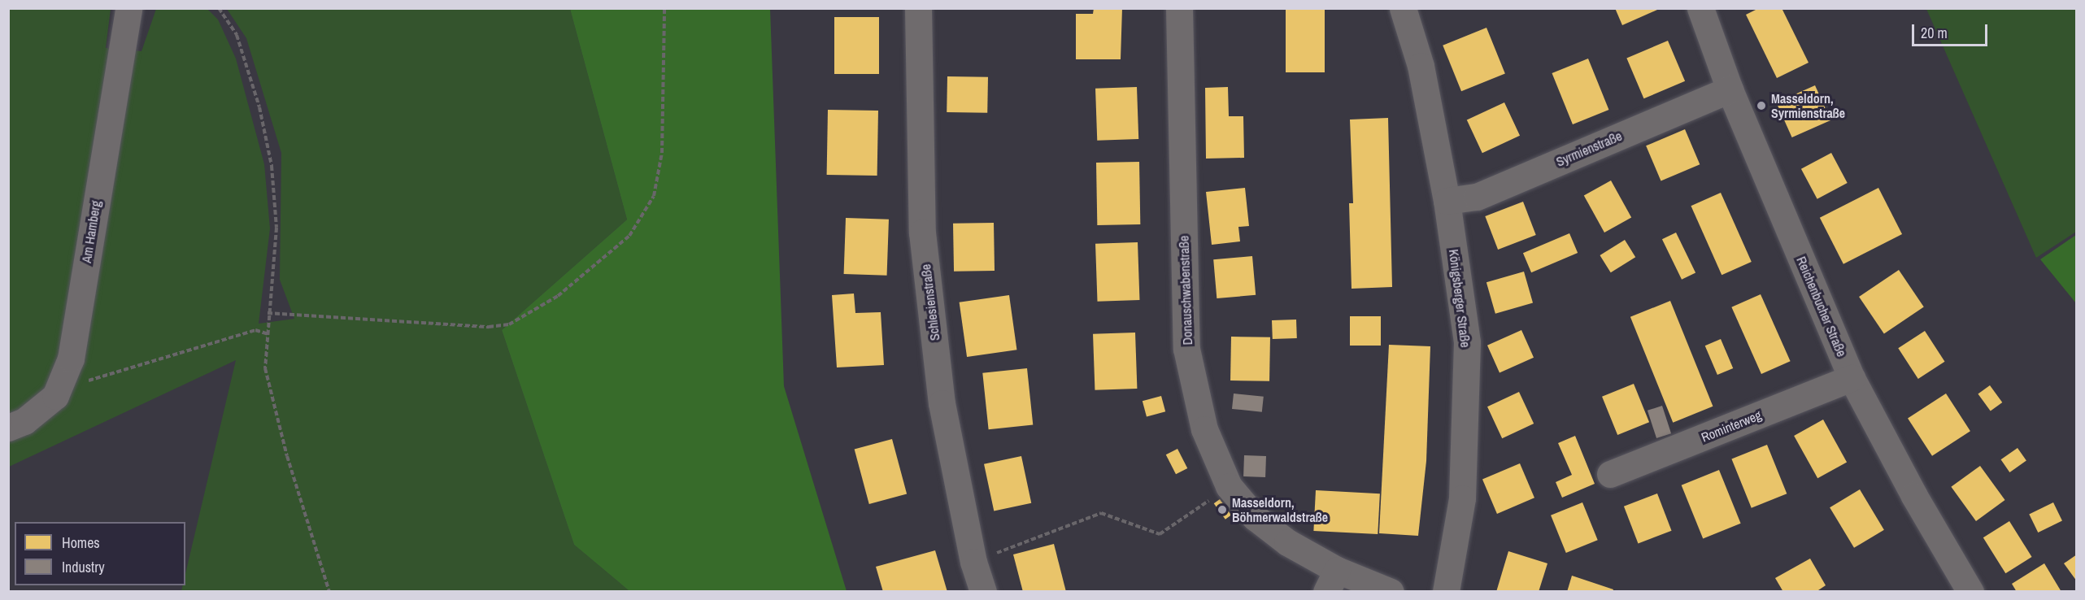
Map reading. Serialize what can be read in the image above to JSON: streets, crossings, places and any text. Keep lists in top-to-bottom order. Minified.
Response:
{"streets":{"street":["Syrmienstraße","Am Hamberg","Donauschwabenstraße","Königsberger Straße","Schlesienstraße","Reichenbucher Straße","Rominterweg"]},"crossings":[["Syrmienstraße","Königsberger Straße"],["Syrmienstraße","Reichenbucher Straße"],["Reichenbucher Straße","Rominterweg"]],"places":["Masseldorn, Syrmienstraße","Masseldorn, Böhmerwaldstraße"],"legend":["Homes","Industry"],"scale_bar":"20 m"}
